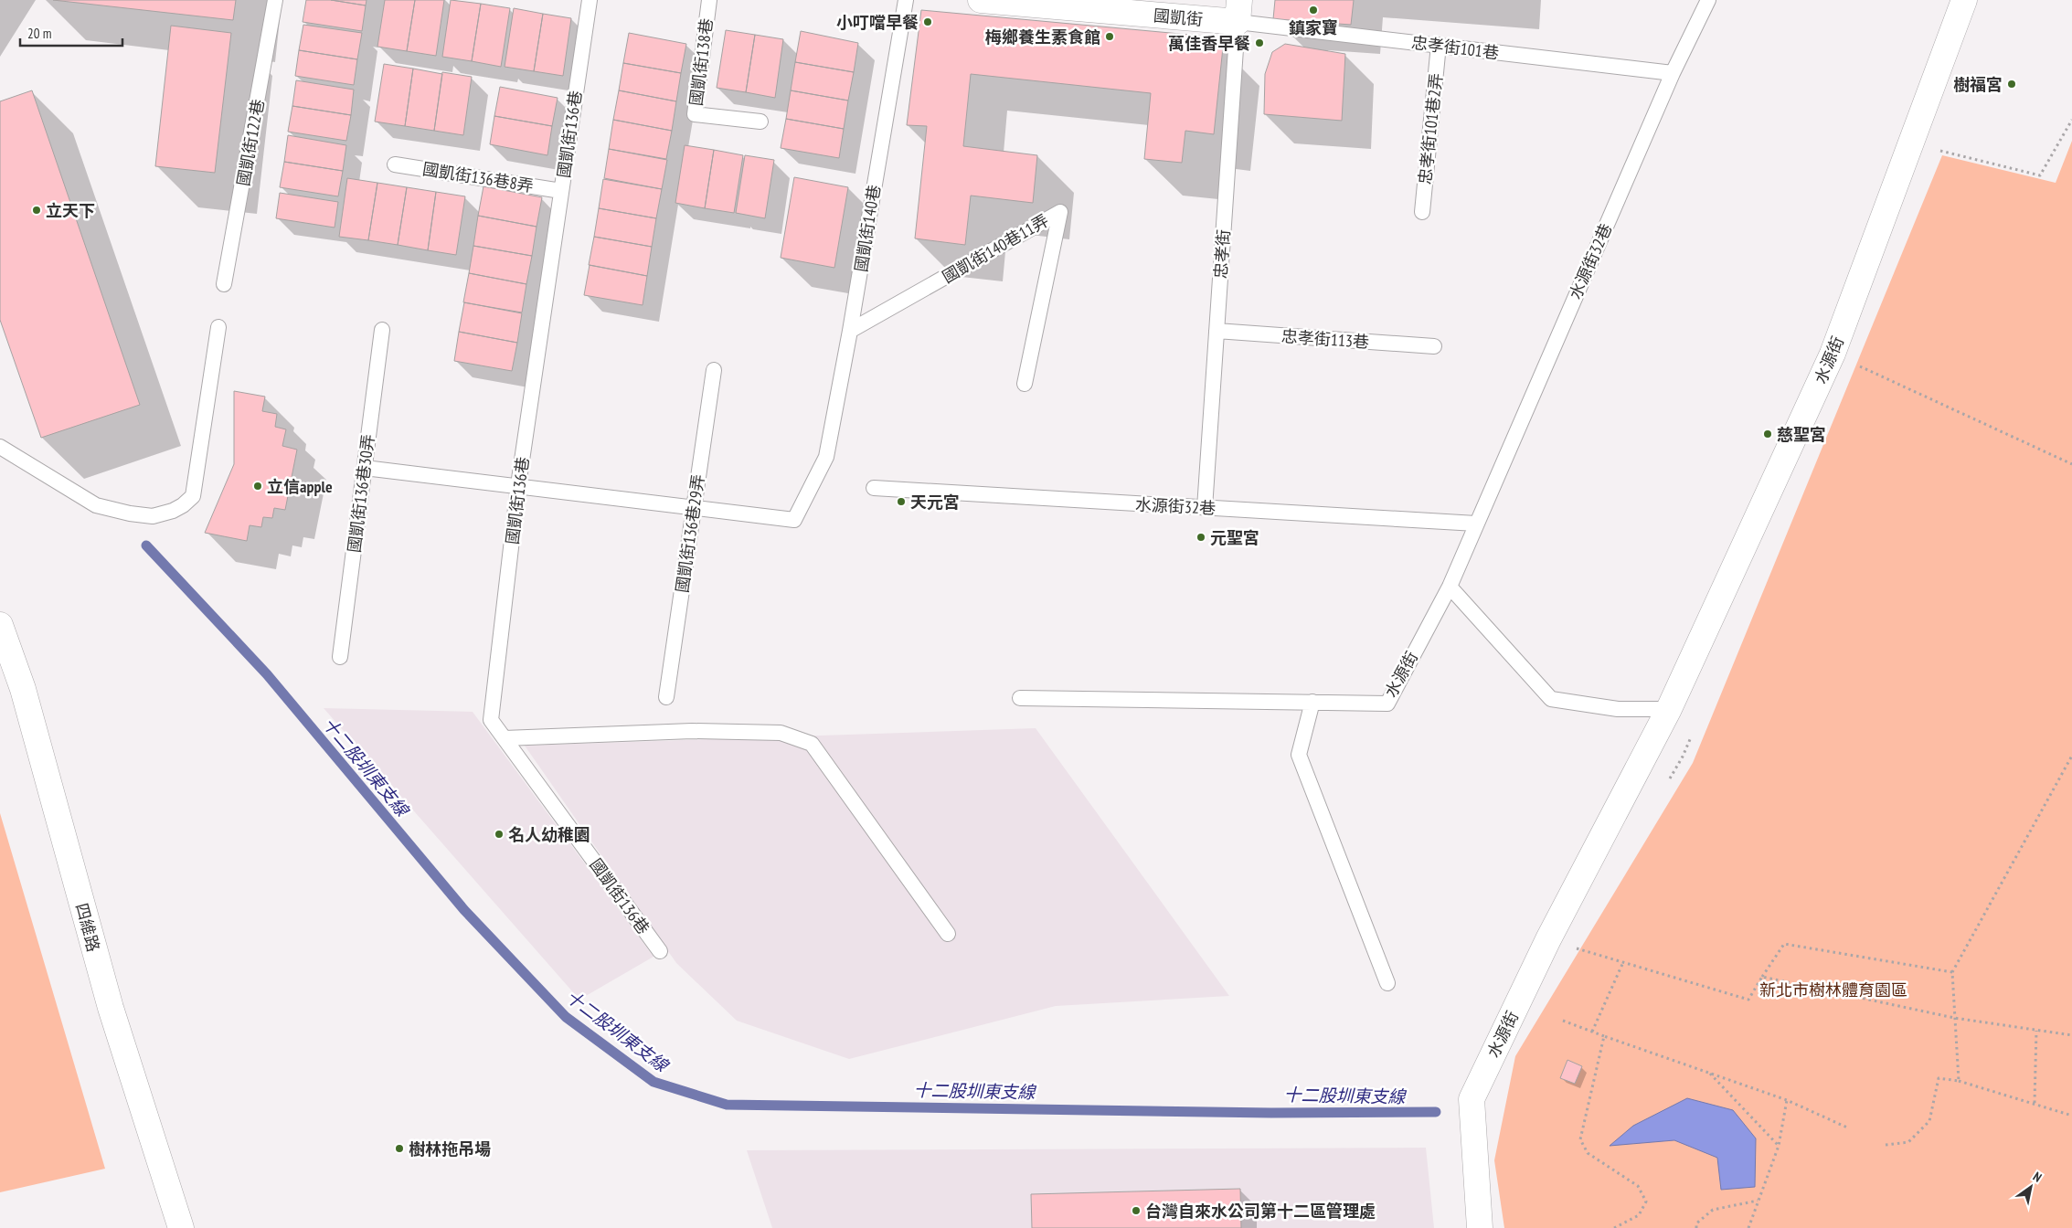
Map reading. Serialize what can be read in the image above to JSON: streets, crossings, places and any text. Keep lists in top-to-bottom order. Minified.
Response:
{"streets":{"street":["國凱街","水源街","四維路"],"lane":["忠孝街101巷","國凱街138巷","忠孝街101巷2弄","國凱街136巷","國凱街122巷","國凱街136巷8弄","國凱街140巷","國凱街140巷11弄","忠孝街","水源街32巷","忠孝街113巷","國凱街136巷30弄","國凱街136巷29弄"]},"crossings":[["國凱街","忠孝街101巷"],["國凱街","忠孝街"],["忠孝街101巷","忠孝街101巷2弄"],["忠孝街101巷","忠孝街"],["忠孝街101巷","水源街32巷"],["國凱街136巷","國凱街136巷8弄"],["國凱街140巷","國凱街140巷11弄"],["國凱街140巷","國凱街136巷29弄"],["忠孝街","水源街32巷"],["忠孝街","忠孝街113巷"],["水源街32巷","水源街"]],"water":["十二股圳東支線"],"parks":["新北市樹林體育園區"],"places":["鎮家寶","小叮噹早餐","梅鄉養生素食館","萬佳香早餐","樹福宮","立天下","慈聖宮","立信apple","天元宮","元聖宮","名人幼稚園","樹林拖吊場","台灣自來水公司第十二區管理處"],"scale_bar":"20 m","north":"top right"}
